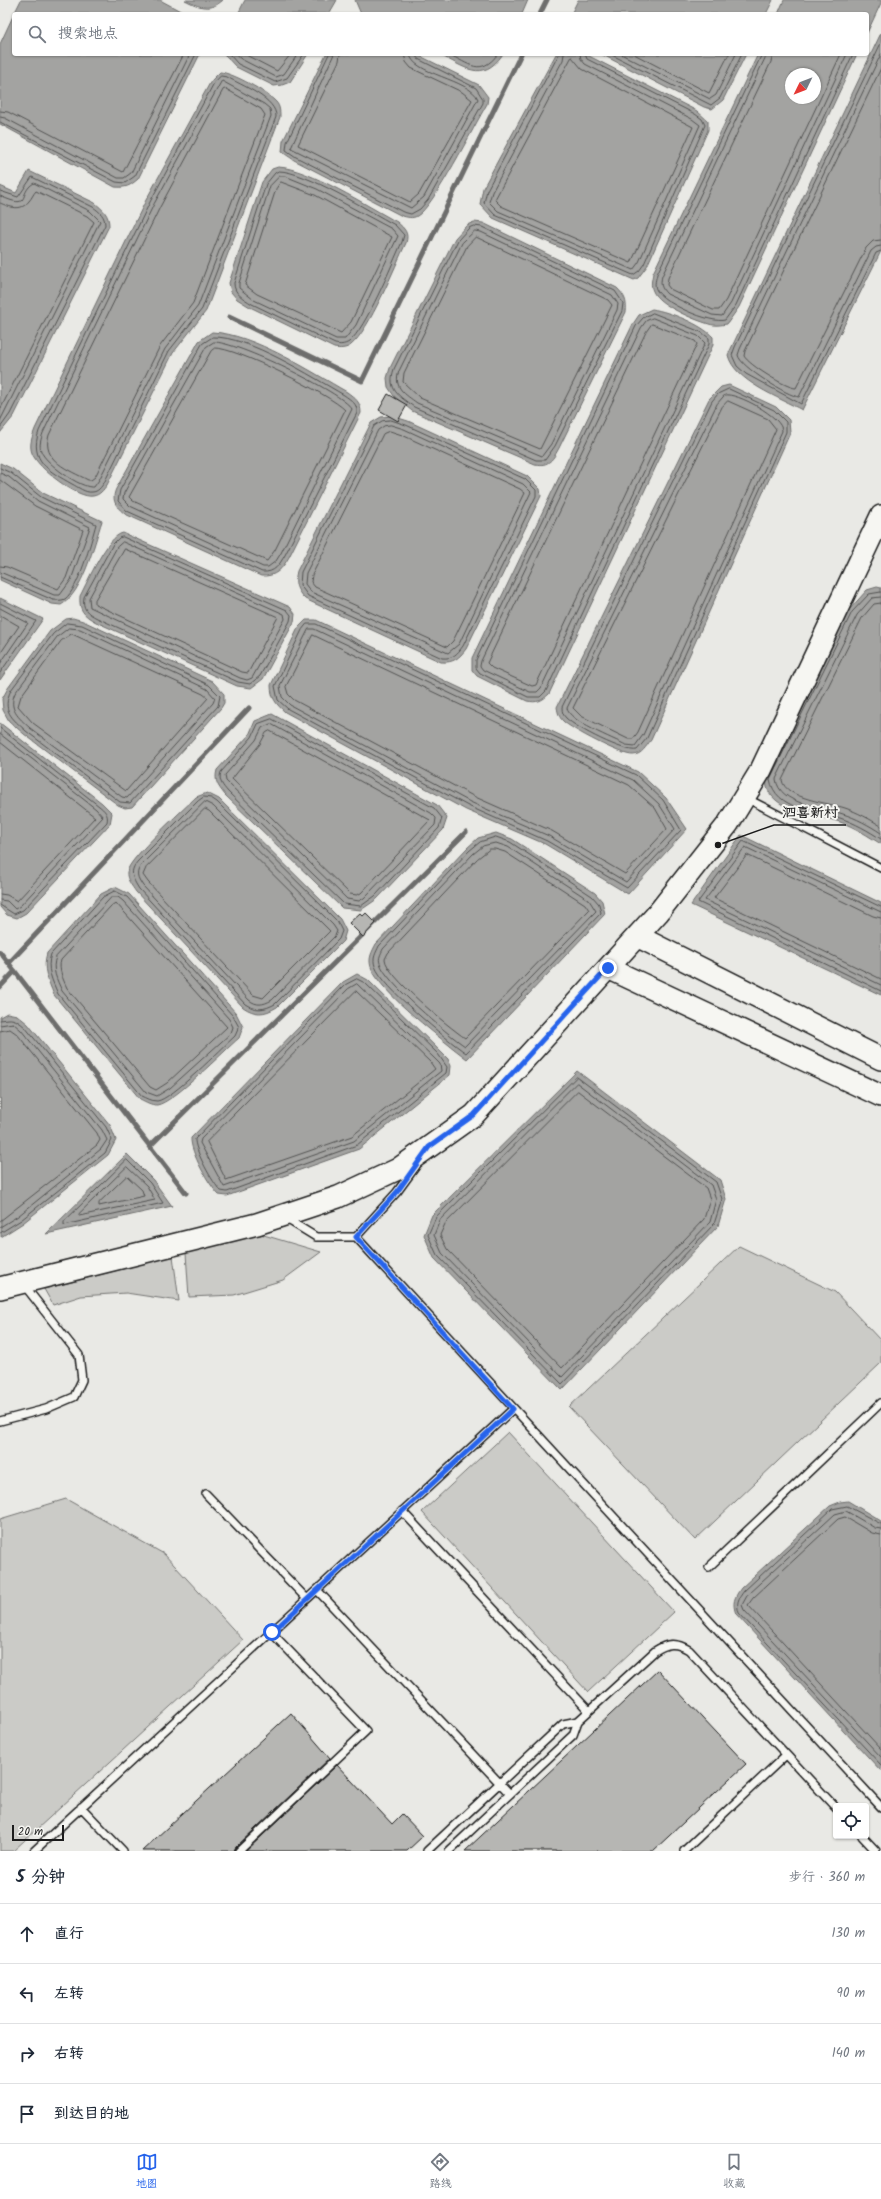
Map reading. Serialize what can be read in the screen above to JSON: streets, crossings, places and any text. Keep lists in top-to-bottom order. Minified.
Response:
{"places":["泗喜新村"],"scale_bar":"20 m","north":"bottom left","page":{"search":"搜索地点","scale":"20 m","heading":["5 分钟","步行 · 360 m"],"list":[["直行","130 m"],["左转","90 m"],["右转","140 m"],"到达目的地"],"nav":["地图","路线","收藏"]}}
